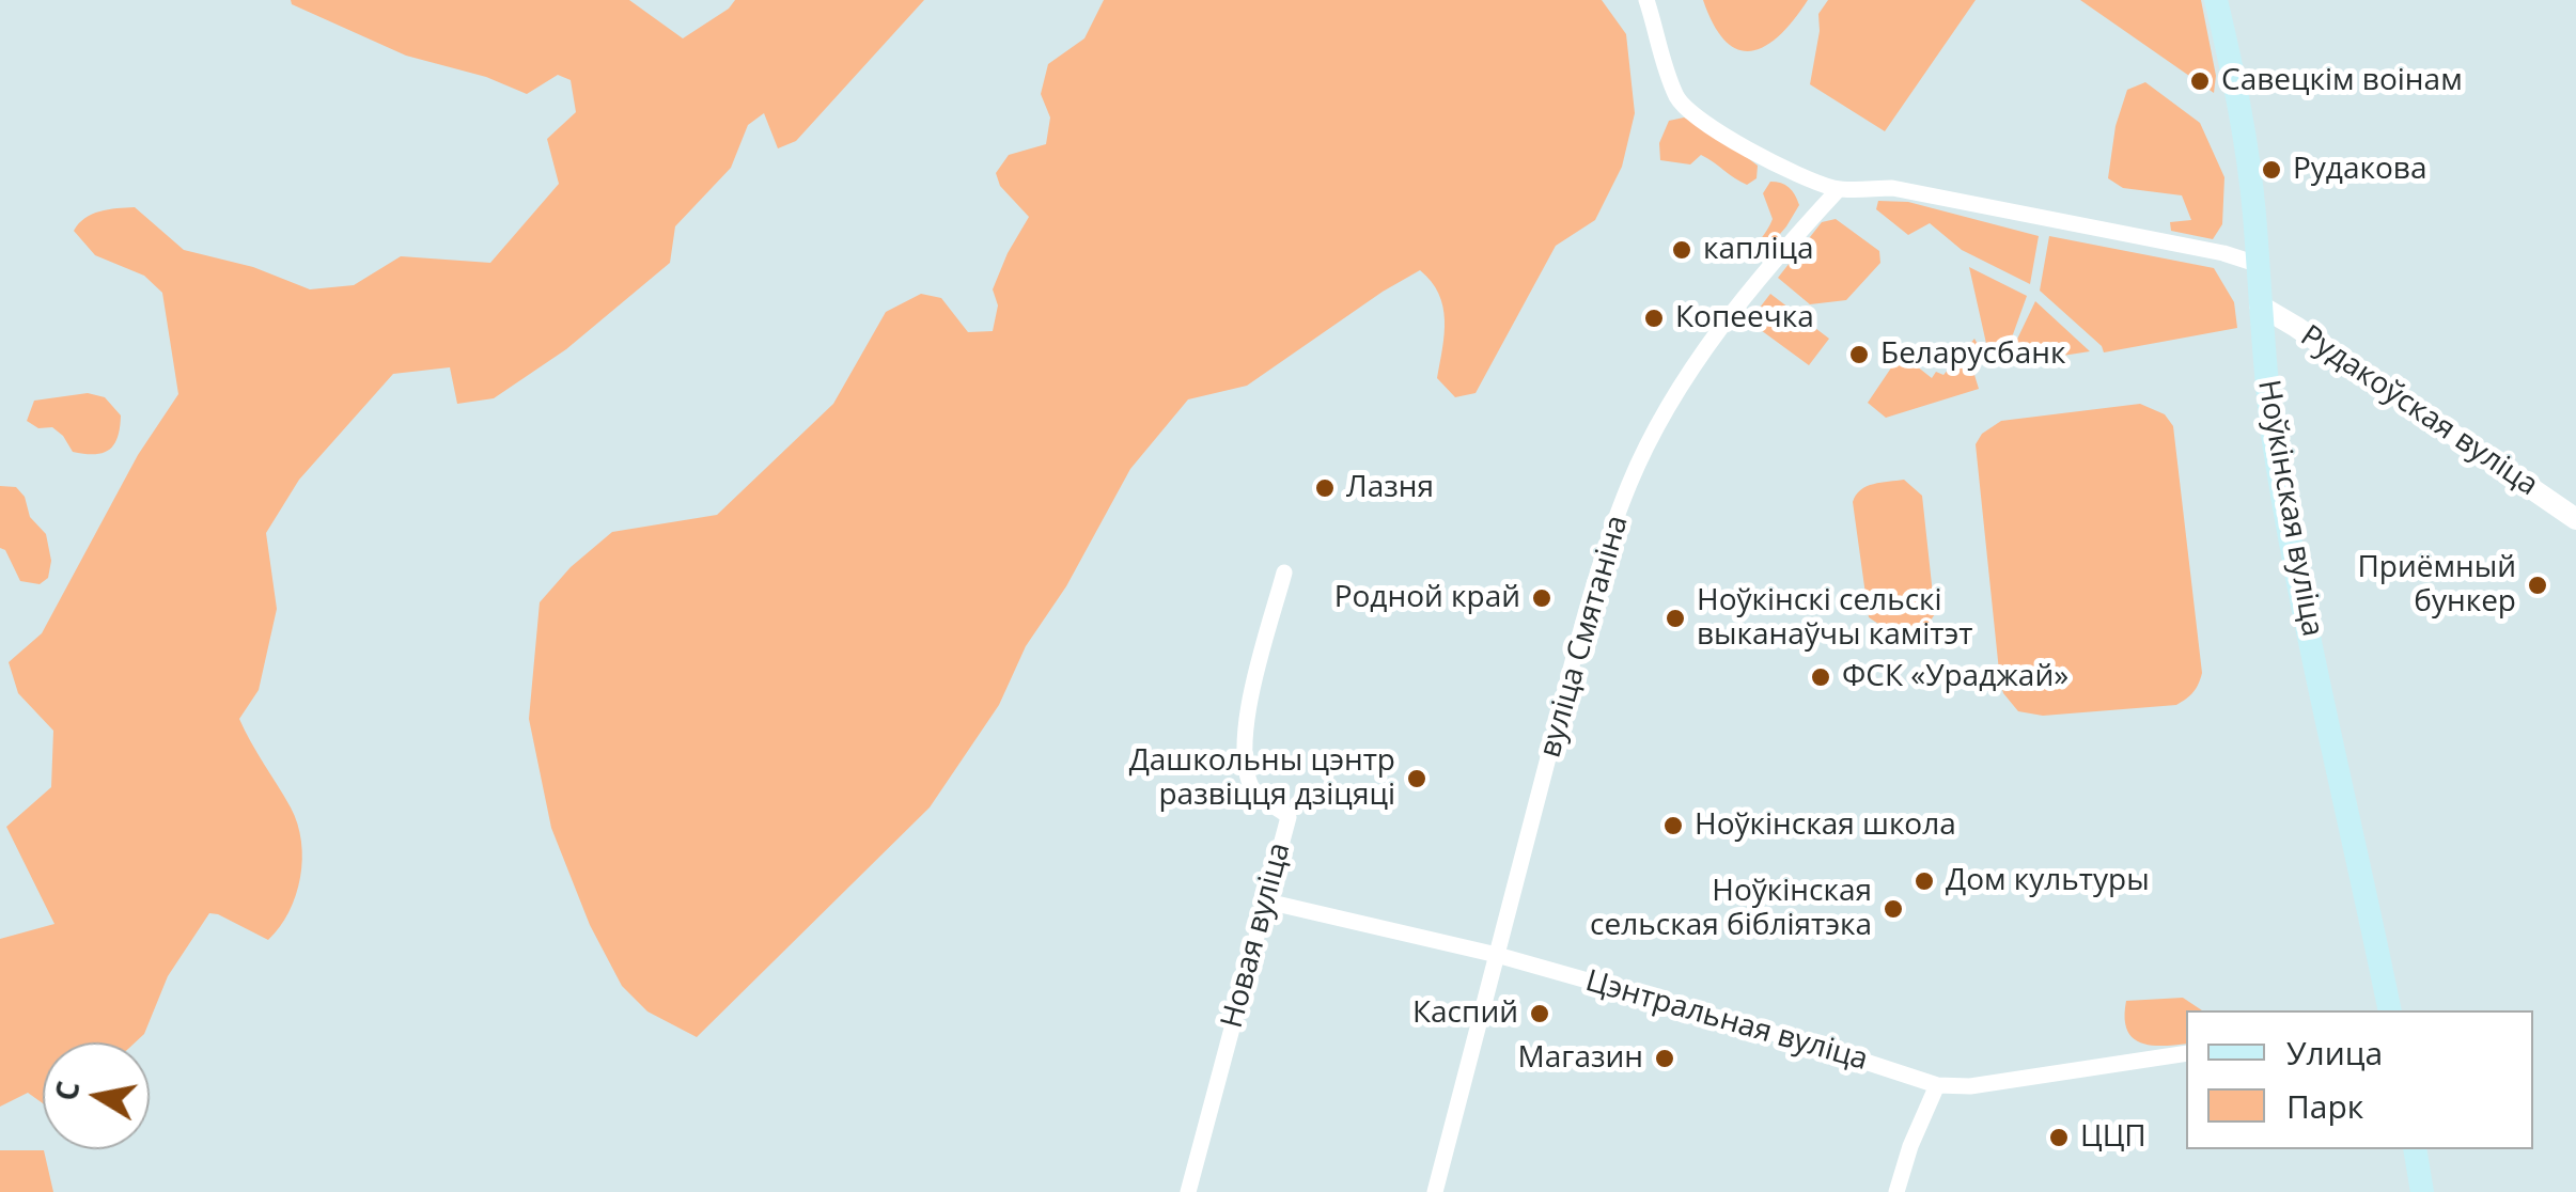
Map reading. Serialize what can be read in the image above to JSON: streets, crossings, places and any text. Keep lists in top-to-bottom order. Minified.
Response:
{"streets":{"main road":["Ноўкінская вуліца"],"street":["Рудакоўская вуліца","вуліца Смятаніна","Новая вуліца","Цэнтральная вуліца"]},"crossings":[["Рудакоўская вуліца","Ноўкінская вуліца"],["вуліца Смятаніна","Цэнтральная вуліца"],["Новая вуліца","Цэнтральная вуліца"]],"places":["Савецкім воінам","Рудакова","капліца","Копеечка","Беларусбанк","Лазня","Приёмный бункер","Родной край","Ноўкінскі сельскі выканаўчы камітэт","ФСК «Ураджай»","Дашкольны цэнтр развіцця дзіцяці","Ноўкінская школа","Дом культуры","Ноўкінская сельская бібліятэка","Каспий","Магазин","ЦЦП"],"legend":["Улица","Парк"],"north":"left"}
